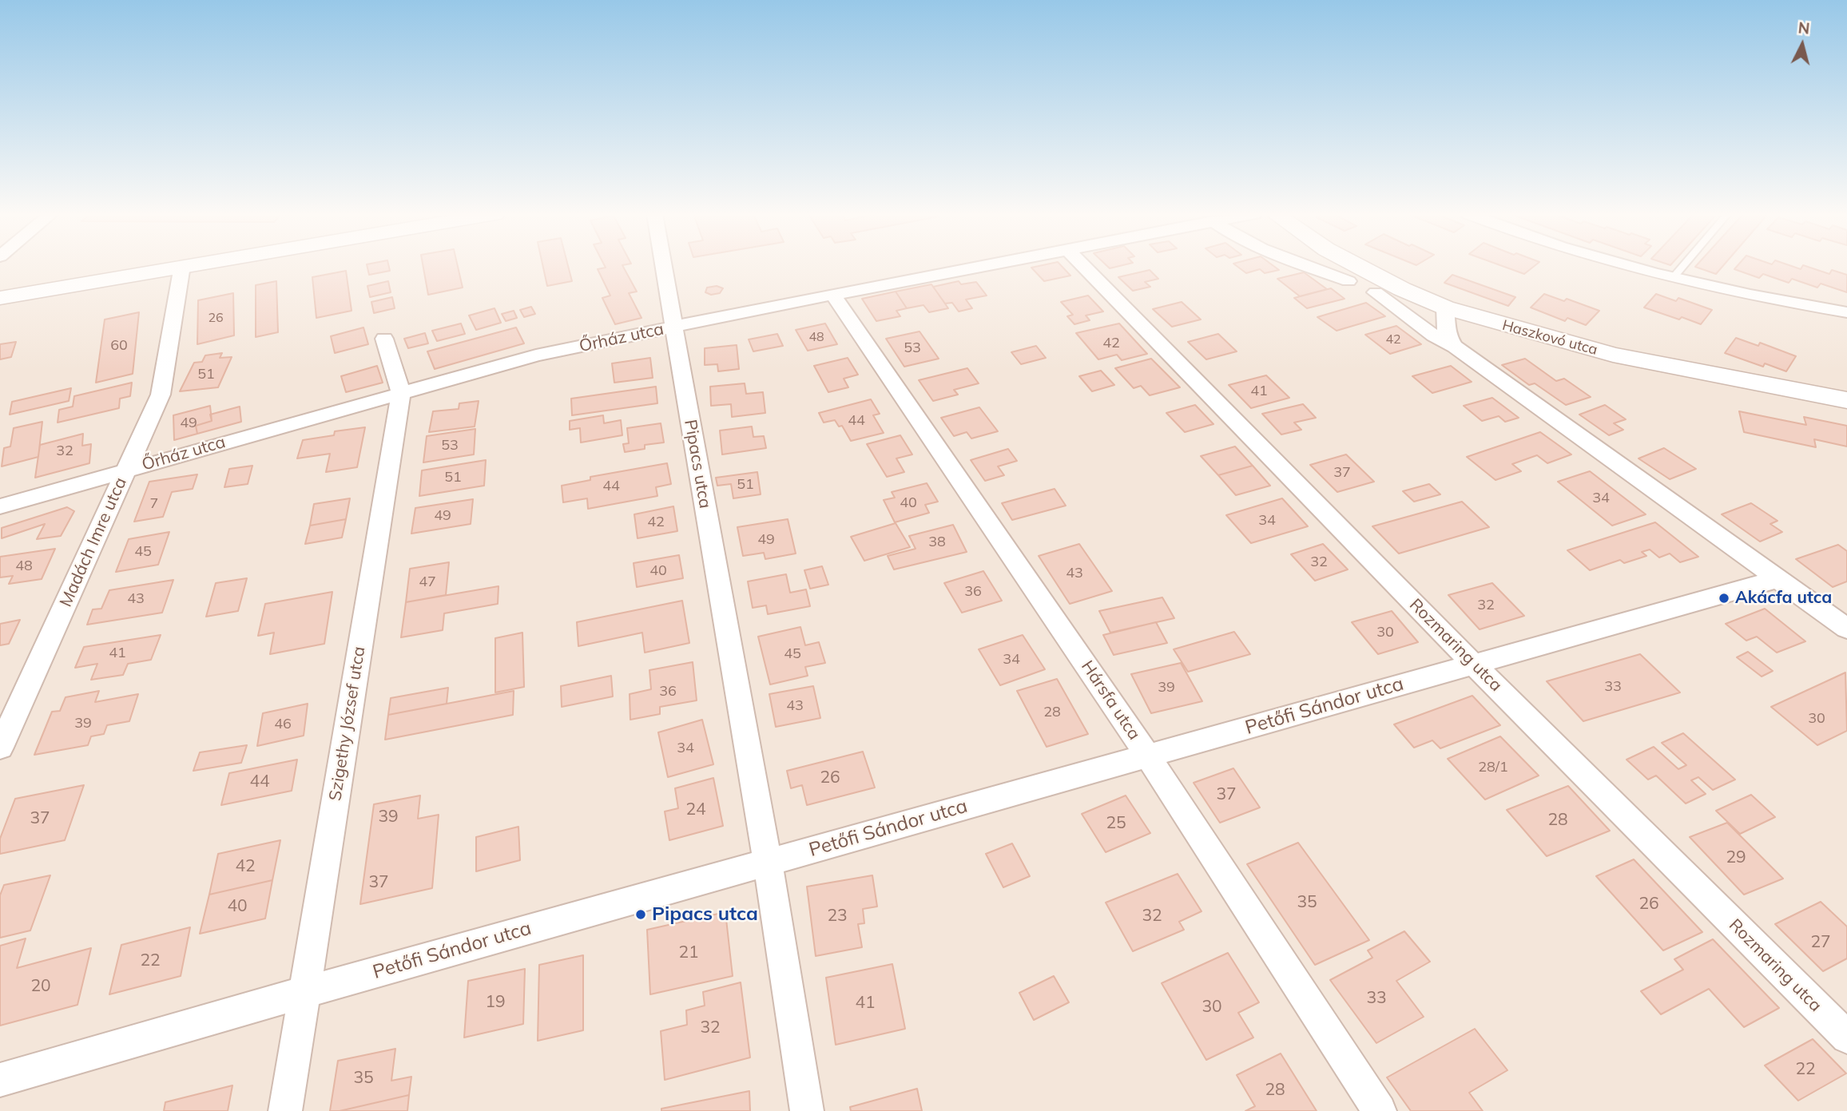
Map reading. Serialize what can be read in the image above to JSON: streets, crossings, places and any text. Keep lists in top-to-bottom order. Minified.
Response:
{"streets":{"street":["Őrház utca","Haszkovó utca","Pipacs utca","Madách Imre utca","Rozmaring utca","Hársfa utca","Petőfi Sándor utca","Szigethy József utca"]},"crossings":[["Őrház utca","Pipacs utca"],["Őrház utca","Madách Imre utca"],["Őrház utca","Hársfa utca"],["Őrház utca","Szigethy József utca"],["Pipacs utca","Petőfi Sándor utca"],["Rozmaring utca","Petőfi Sándor utca"],["Hársfa utca","Petőfi Sándor utca"],["Petőfi Sándor utca","Szigethy József utca"]],"places":["Akácfa utca","Pipacs utca"],"house_numbers":["26","48","42","42","60","53","51","41","44","49","53","32","37","51","51","44","34","40","7","49","34","42","49","38","45","32","48","40","43","47","36","43","32","30","41","45","34","33","39","36","43","28","30","39","46","34","28/1","26","44","37","24","39","37","28","25","29","42","37","35","26","40","23","32","27","21","22","20","33","19","41","30","32","22","35","28"],"north":"top"}
